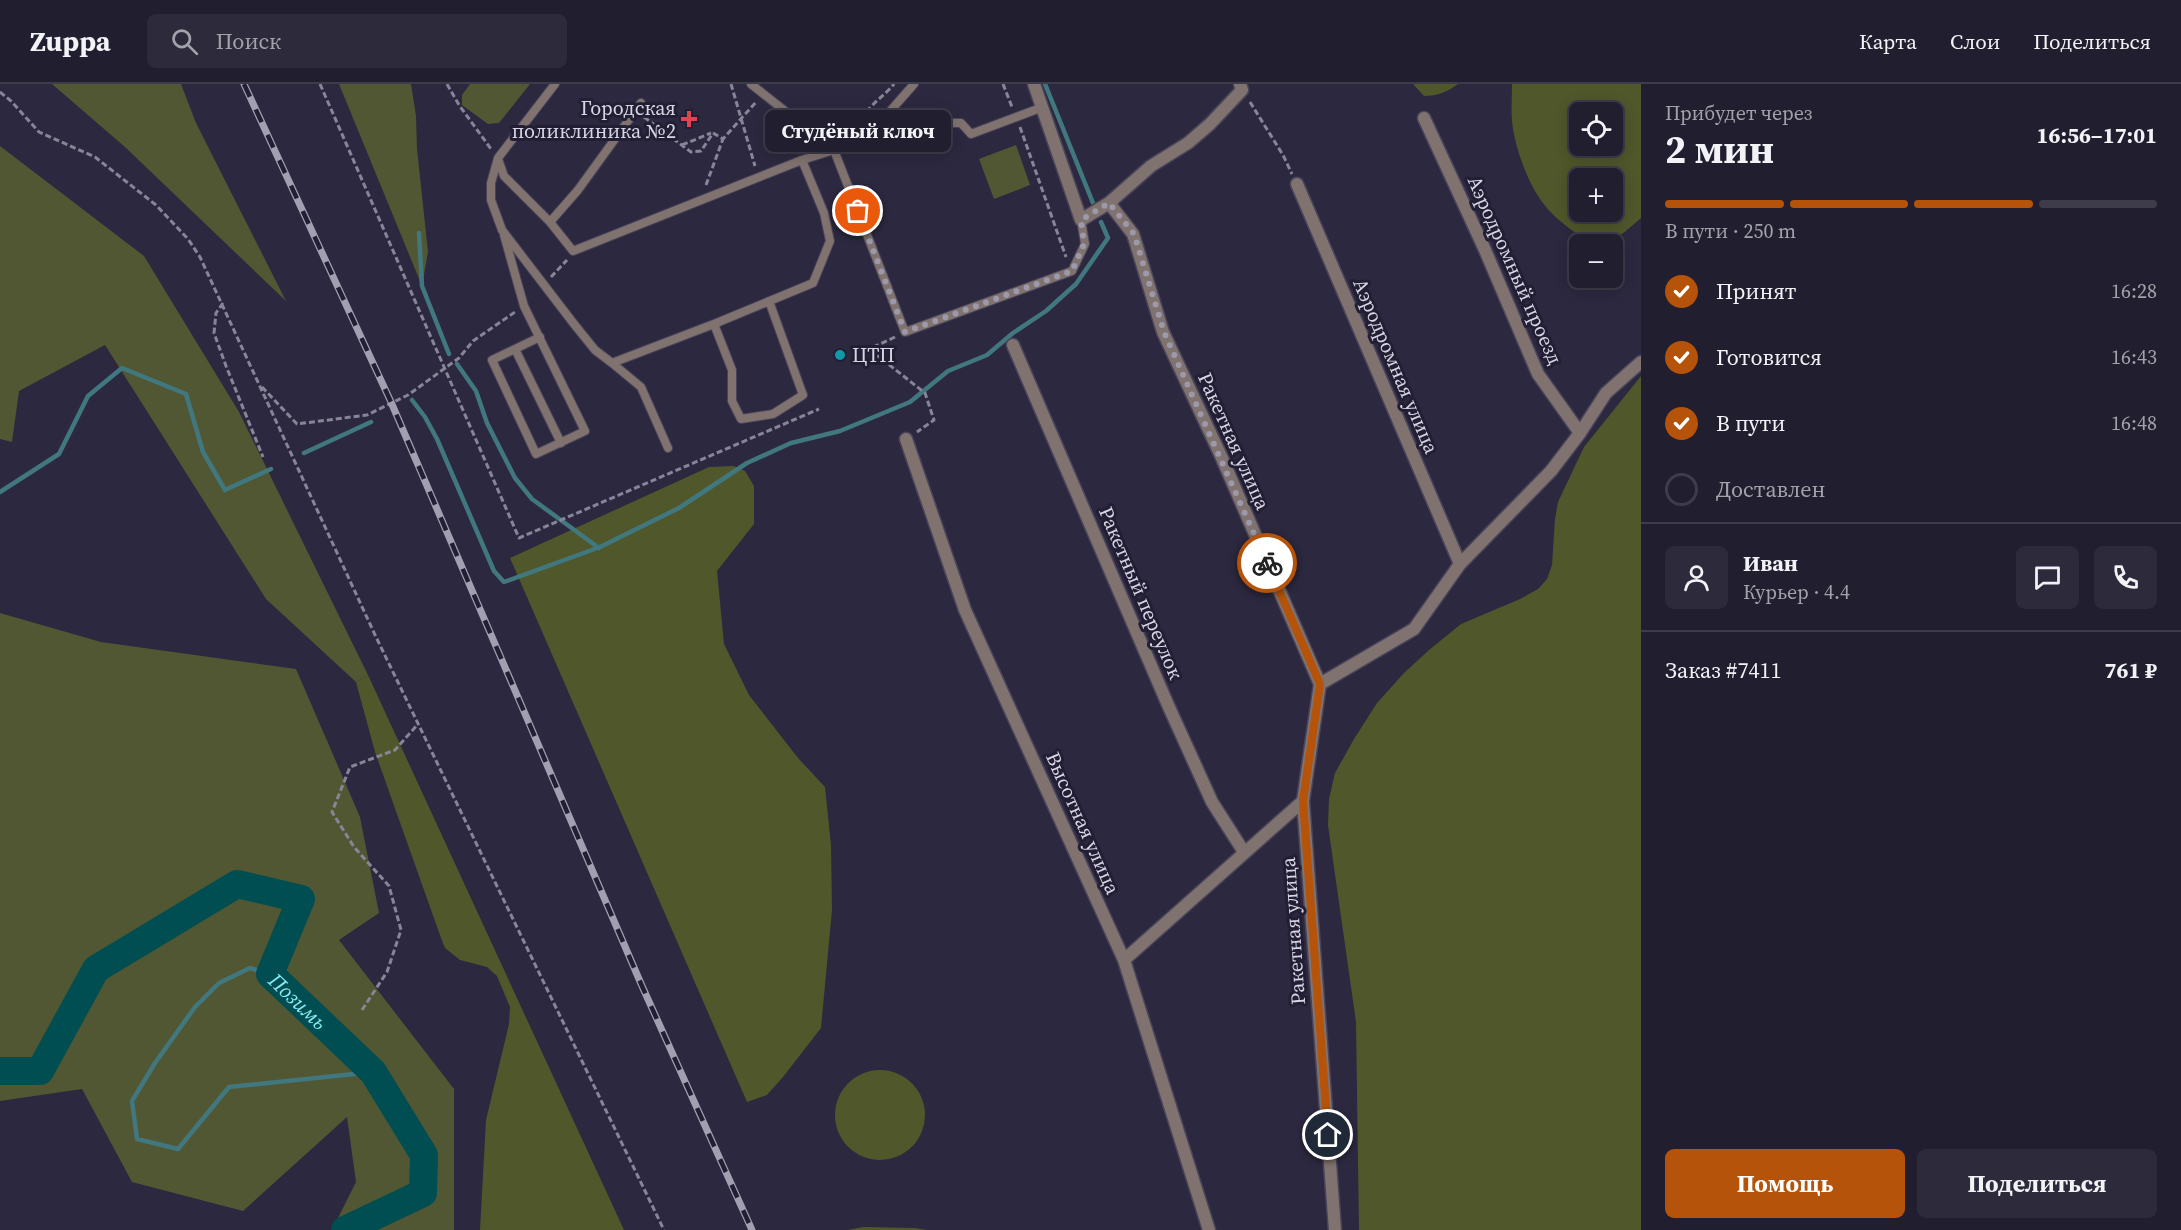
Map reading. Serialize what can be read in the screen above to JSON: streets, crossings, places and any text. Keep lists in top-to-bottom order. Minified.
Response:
{"streets":{"street":["Аэродромный проезд","Аэродромная улица","Ракетная улица","Ракетный переулок","Высотная улица"]},"water":["Позимь"],"places":{"health":["Городская поликлиника №2"],"other":["Студёный ключ","ЦТП"]},"page":{"header":"Zuppa","search":"Поиск","nav":["Карта","Слои","Поделиться"],"heading":["2 мин","Прибудет через","16:56–17:01"],"panel":["Иван","Курьер · 4.4","Заказ #7411","761 ₽"],"map_buttons":["+","−"],"bubble":"Студёный ключ","bar":"В пути · 250 m","list":[["Принят","16:28"],["Готовится","16:43"],["В пути","16:48"],"Доставлен"],"buttons":["Помощь","Поделиться"]}}
